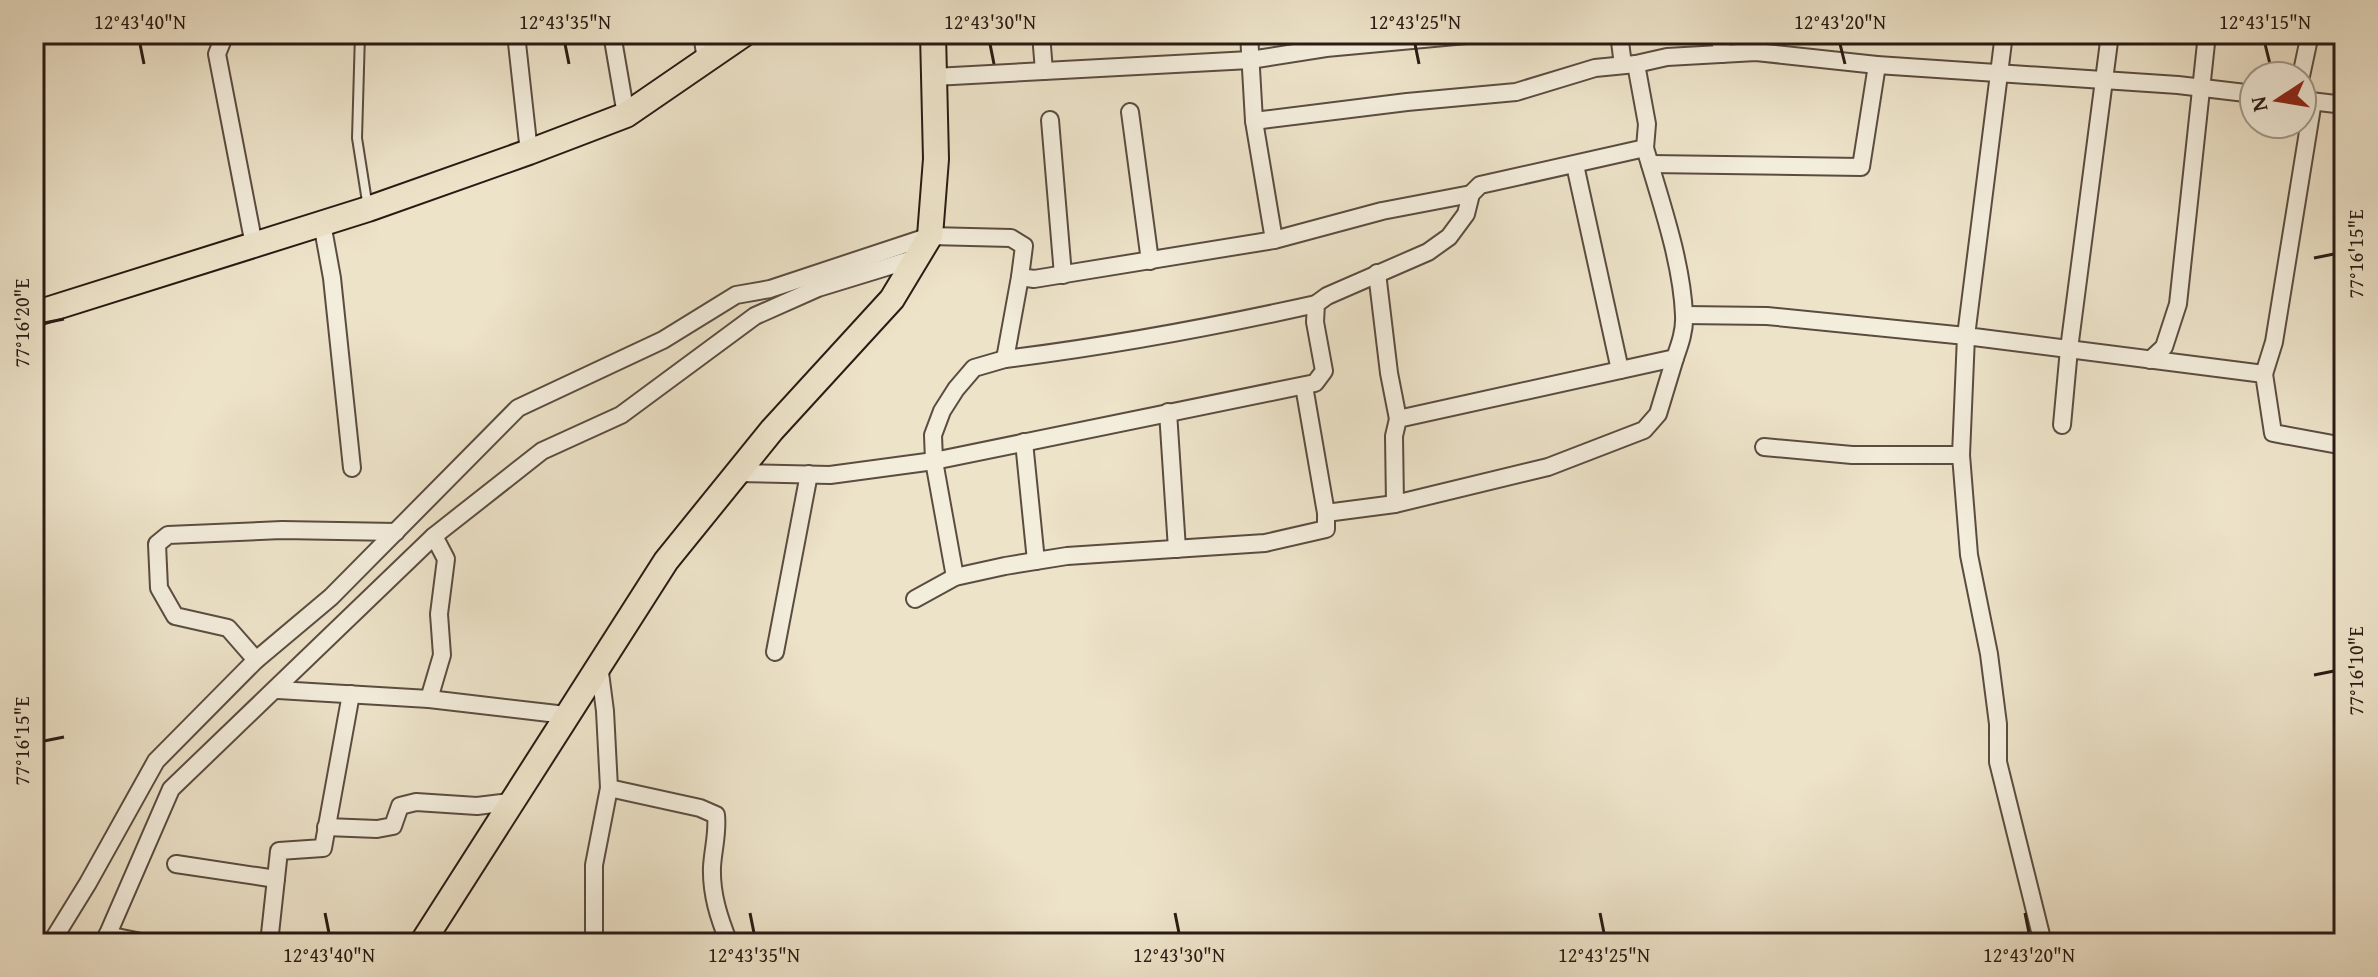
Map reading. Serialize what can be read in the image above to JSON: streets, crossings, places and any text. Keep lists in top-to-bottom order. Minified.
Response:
{"north":"left","coordinates":["12°43'40\"N","12°43'35\"N","12°43'30\"N","12°43'25\"N","12°43'20\"N","12°43'15\"N","77°16'15\"E","77°16'20\"E","77°16'10\"E"]}
